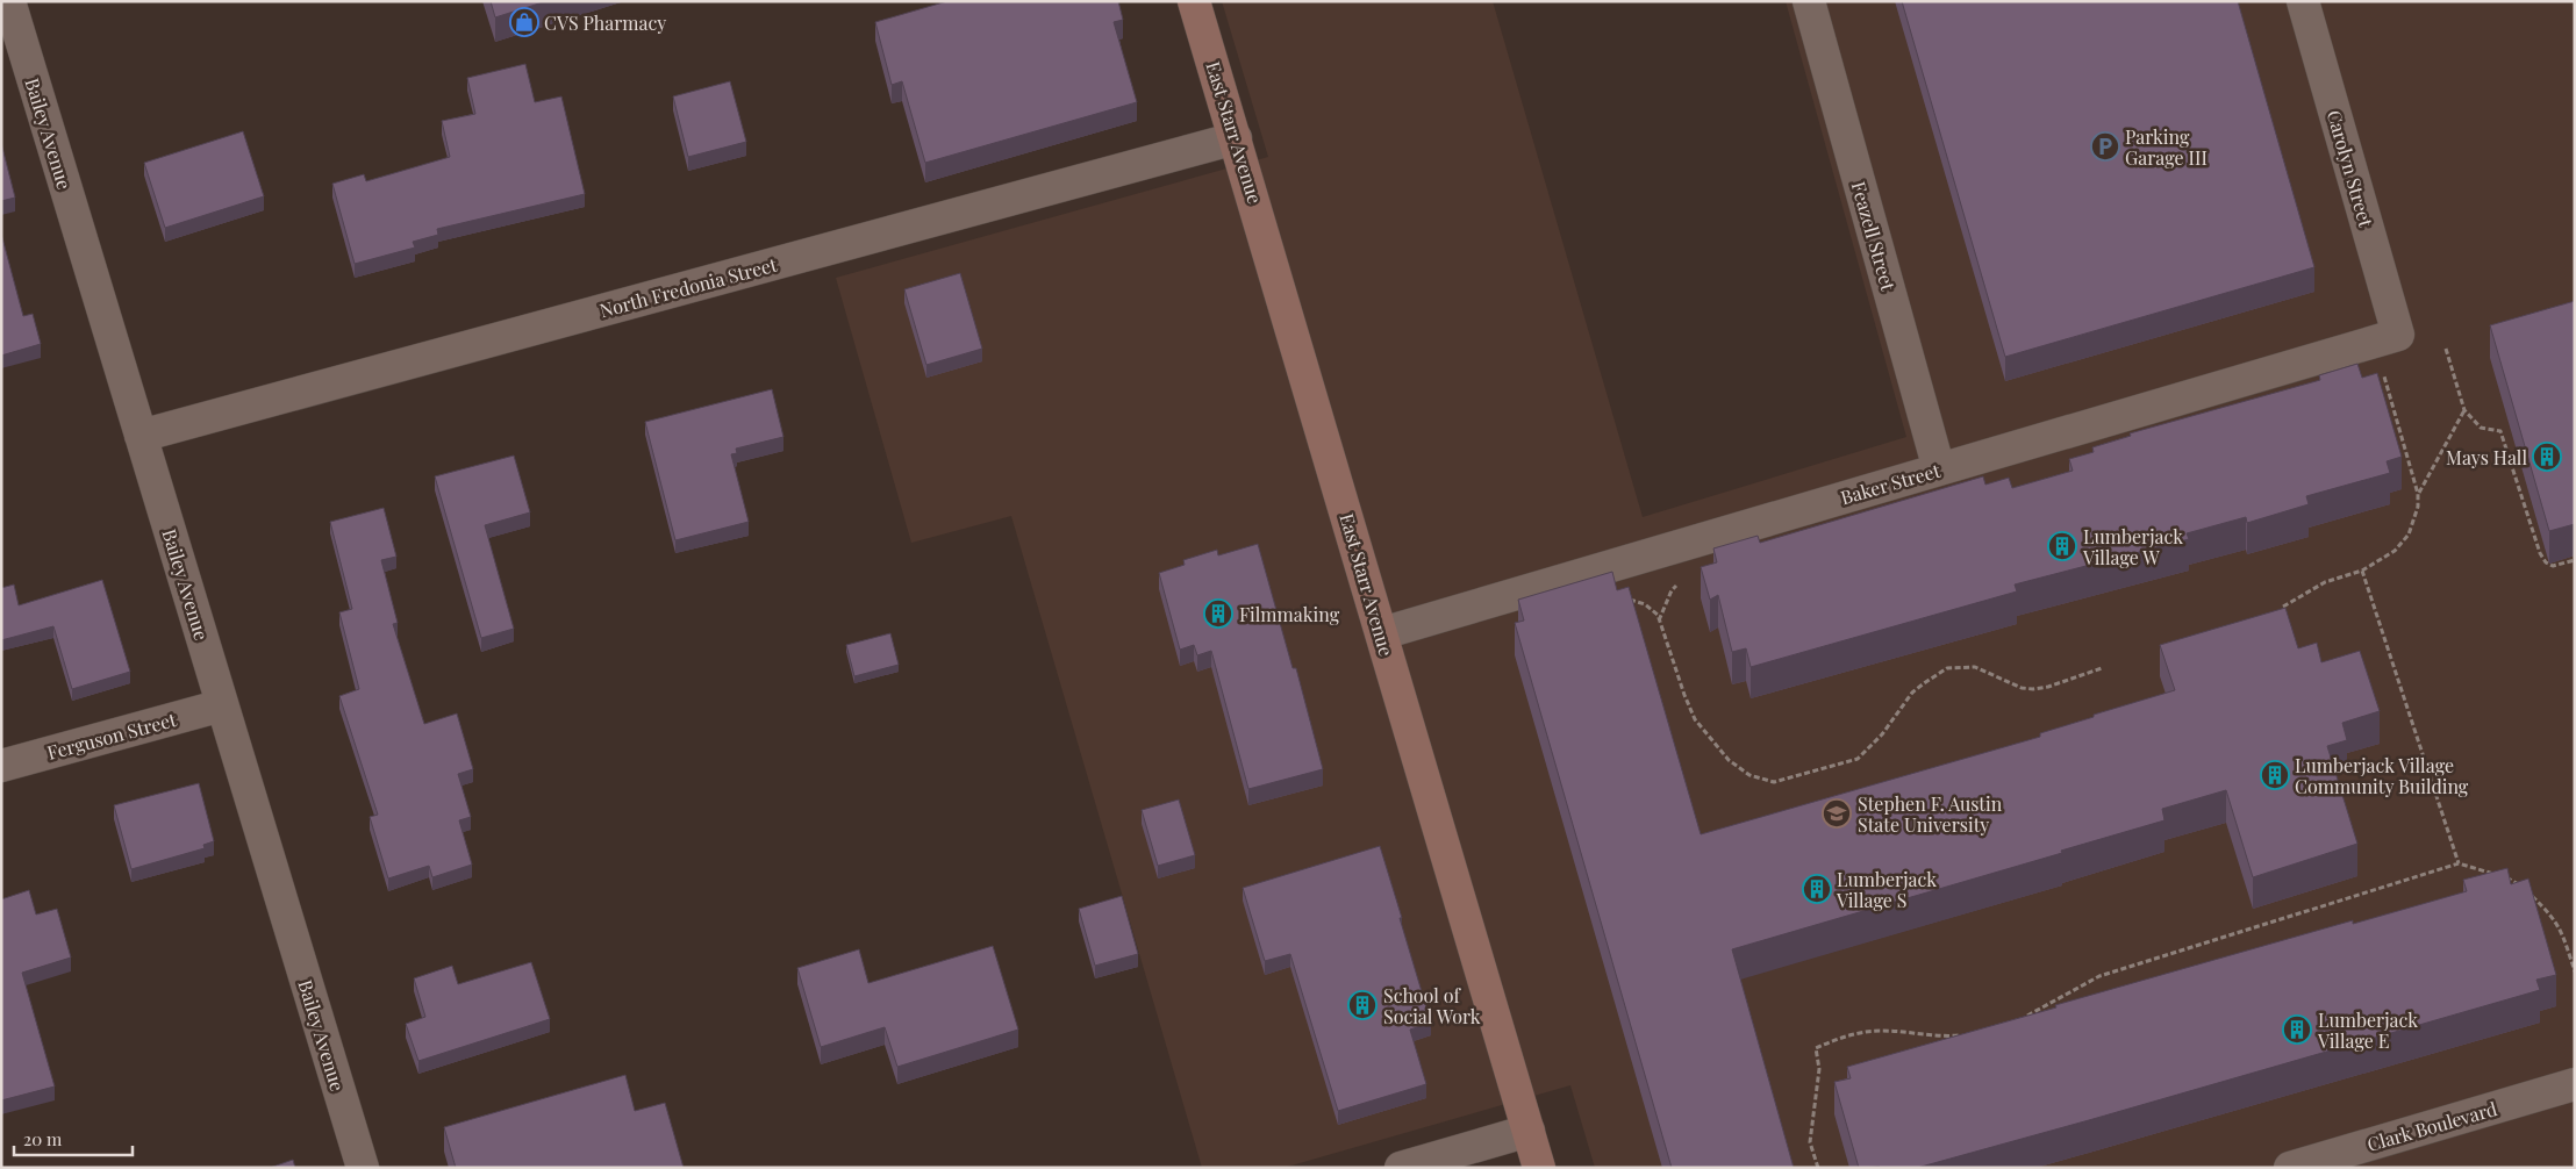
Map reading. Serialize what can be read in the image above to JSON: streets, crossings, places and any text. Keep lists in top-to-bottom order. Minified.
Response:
{"streets":{"main road":["East Starr Avenue"],"street":["Bailey Avenue","Carolyn Street","Feazell Street","North Fredonia Street","Baker Street","Ferguson Street","Clark Boulevard"]},"crossings":[["East Starr Avenue","North Fredonia Street"],["East Starr Avenue","Baker Street"],["Bailey Avenue","North Fredonia Street"],["Bailey Avenue","Ferguson Street"],["Carolyn Street","Baker Street"],["Feazell Street","Baker Street"]],"places":{"shop":["CVS Pharmacy"],"parking":["Parking Garage III"],"building":["Mays Hall","Lumberjack Village W","Filmmaking","Lumberjack Village Community Building","Lumberjack Village S","School of Social Work","Lumberjack Village E"],"school or university":["Stephen F. Austin State University"]},"scale_bar":"20 m"}
